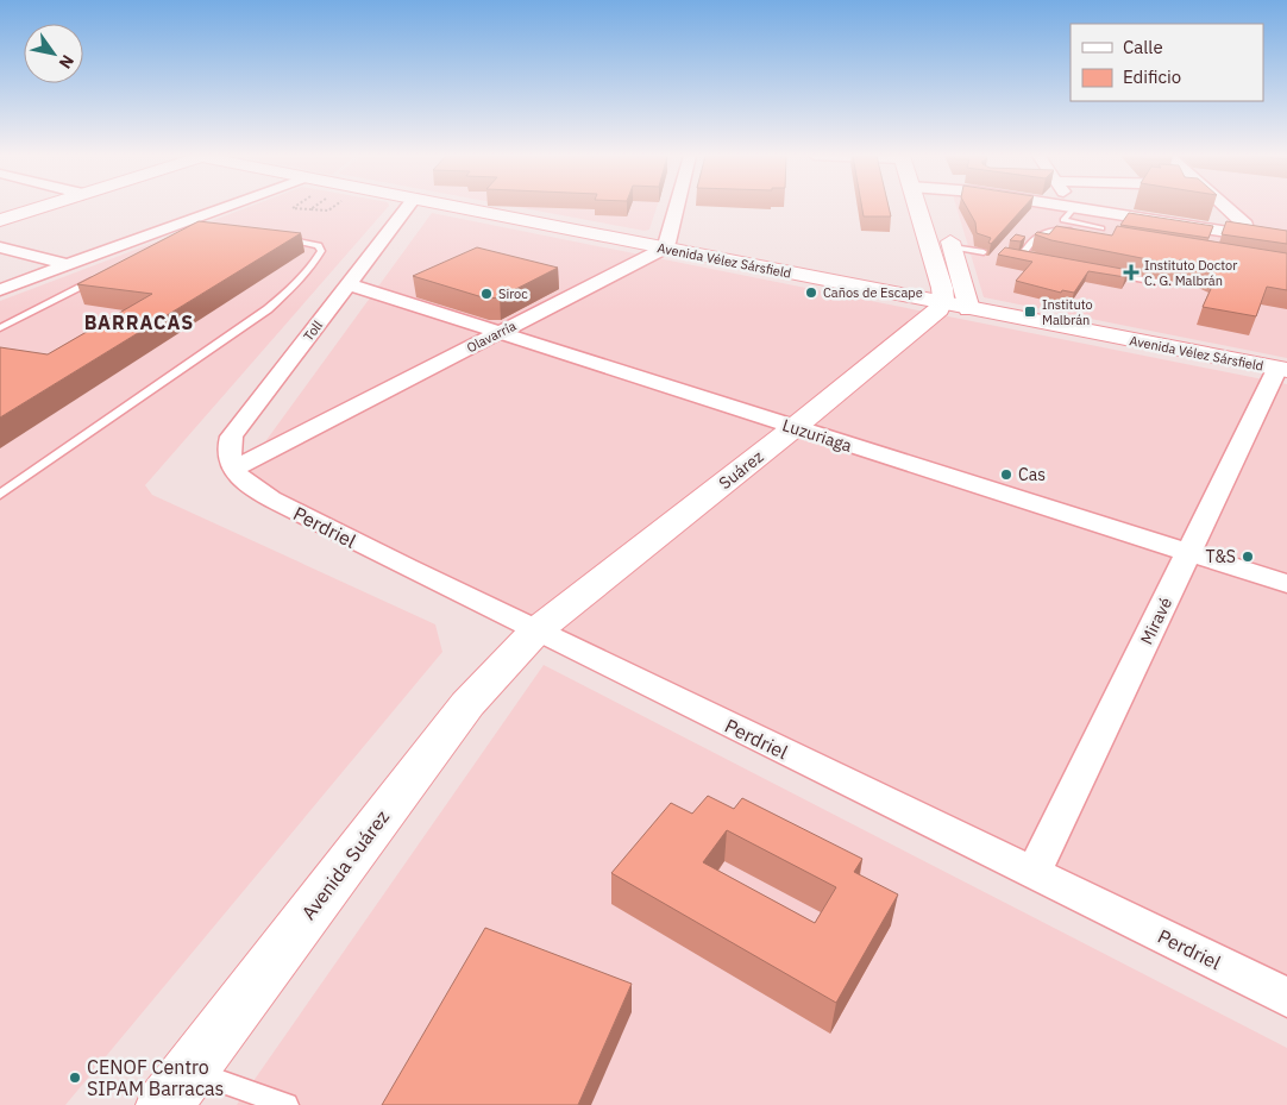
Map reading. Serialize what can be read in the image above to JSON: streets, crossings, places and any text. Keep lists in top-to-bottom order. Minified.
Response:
{"streets":{"main road":["Avenida Vélez Sársfield","Suárez","Avenida Suárez"],"street":["Toll","Olavarría","Luzuriaga","Perdriel","Miravé"]},"crossings":[["Avenida Vélez Sársfield","Olavarría"],["Avenida Vélez Sársfield","Suárez"],["Avenida Vélez Sársfield","Miravé"],["Toll","Olavarría"],["Toll","Luzuriaga"],["Toll","Perdriel"],["Olavarría","Luzuriaga"],["Olavarría","Perdriel"],["Luzuriaga","Suárez"],["Luzuriaga","Miravé"],["Suárez","Perdriel"],["Suárez","Avenida Suárez"],["Perdriel","Miravé"],["Perdriel","Avenida Suárez"]],"districts":["BARRACAS"],"places":{"health":["Instituto Doctor C. G. Malbrán"],"other":["Caños de Escape","Siroc","Cas","T&S","CENOF Centro SIPAM Barracas"],"transit":["Instituto Malbrán"]},"legend":["Calle","Edificio"],"north":"bottom right"}
